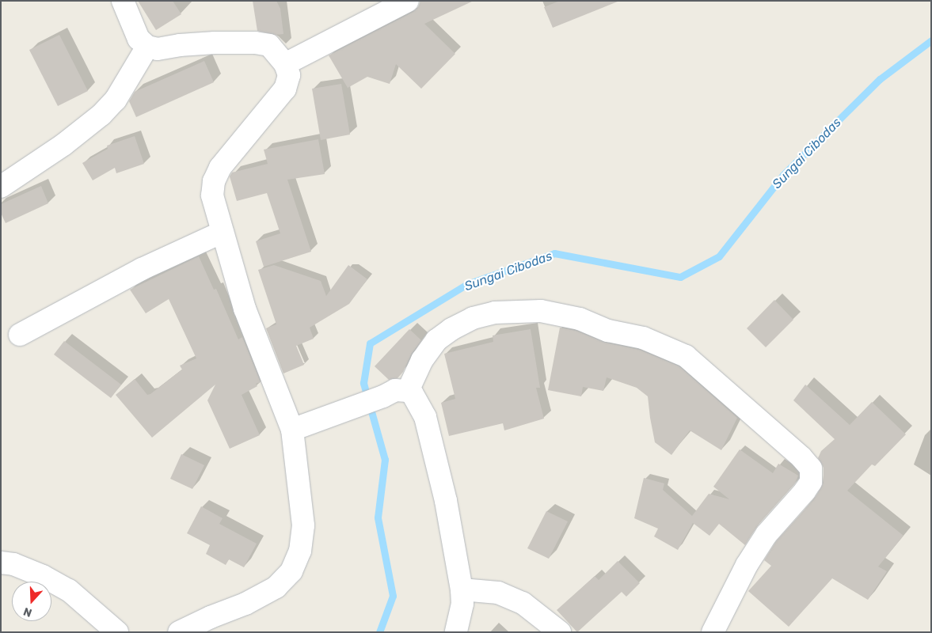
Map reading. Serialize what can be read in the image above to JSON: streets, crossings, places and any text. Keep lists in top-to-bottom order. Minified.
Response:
{"water":["Sungai Cibodas"],"north":"bottom"}
